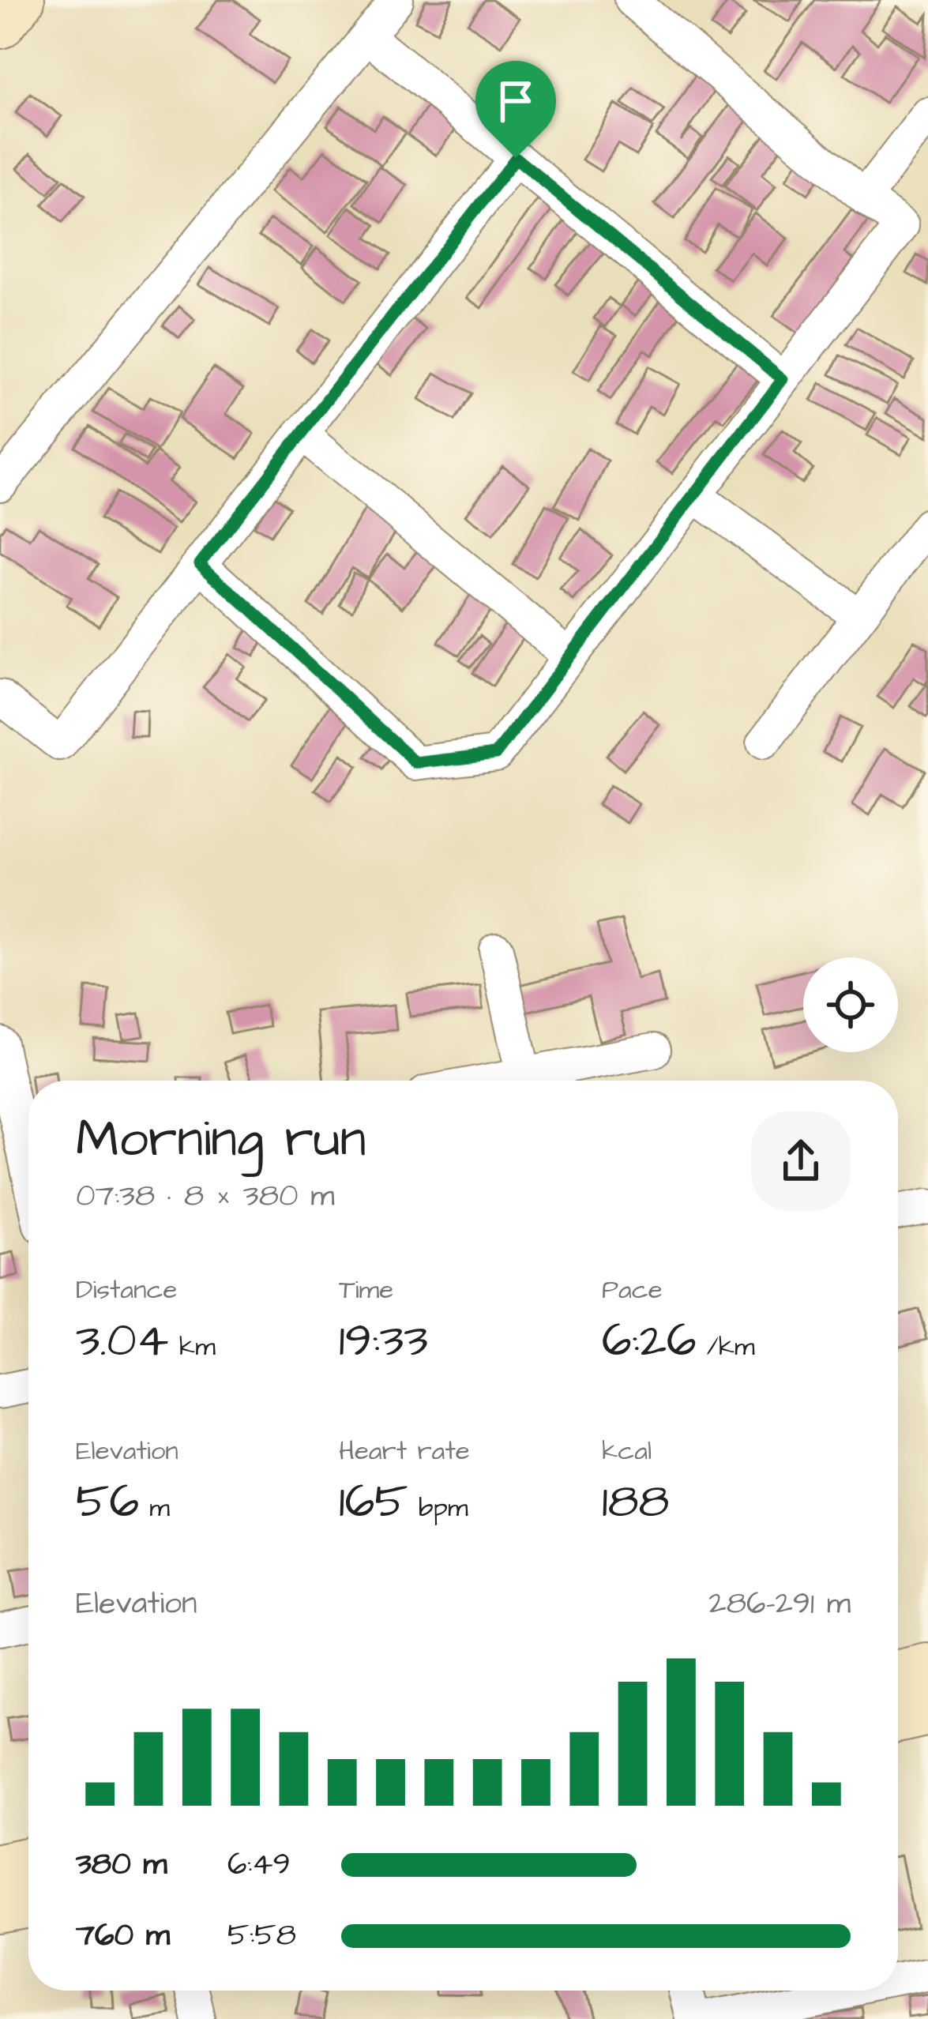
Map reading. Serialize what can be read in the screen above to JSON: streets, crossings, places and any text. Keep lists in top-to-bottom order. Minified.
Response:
{"page":{"heading":["Morning run","07:38 · 8 × 380 m"],"stats":[["Distance","3.04 km"],["Time","19:33"],["Pace","6:26 /km"],["Elevation","56 m"],["Heart rate","165 bpm"],["kcal","188"]],"chart":["Elevation","286–291 m"],"list":[{"name":"380 m","note":"6:49"},{"name":"760 m","note":"5:58"}]}}
